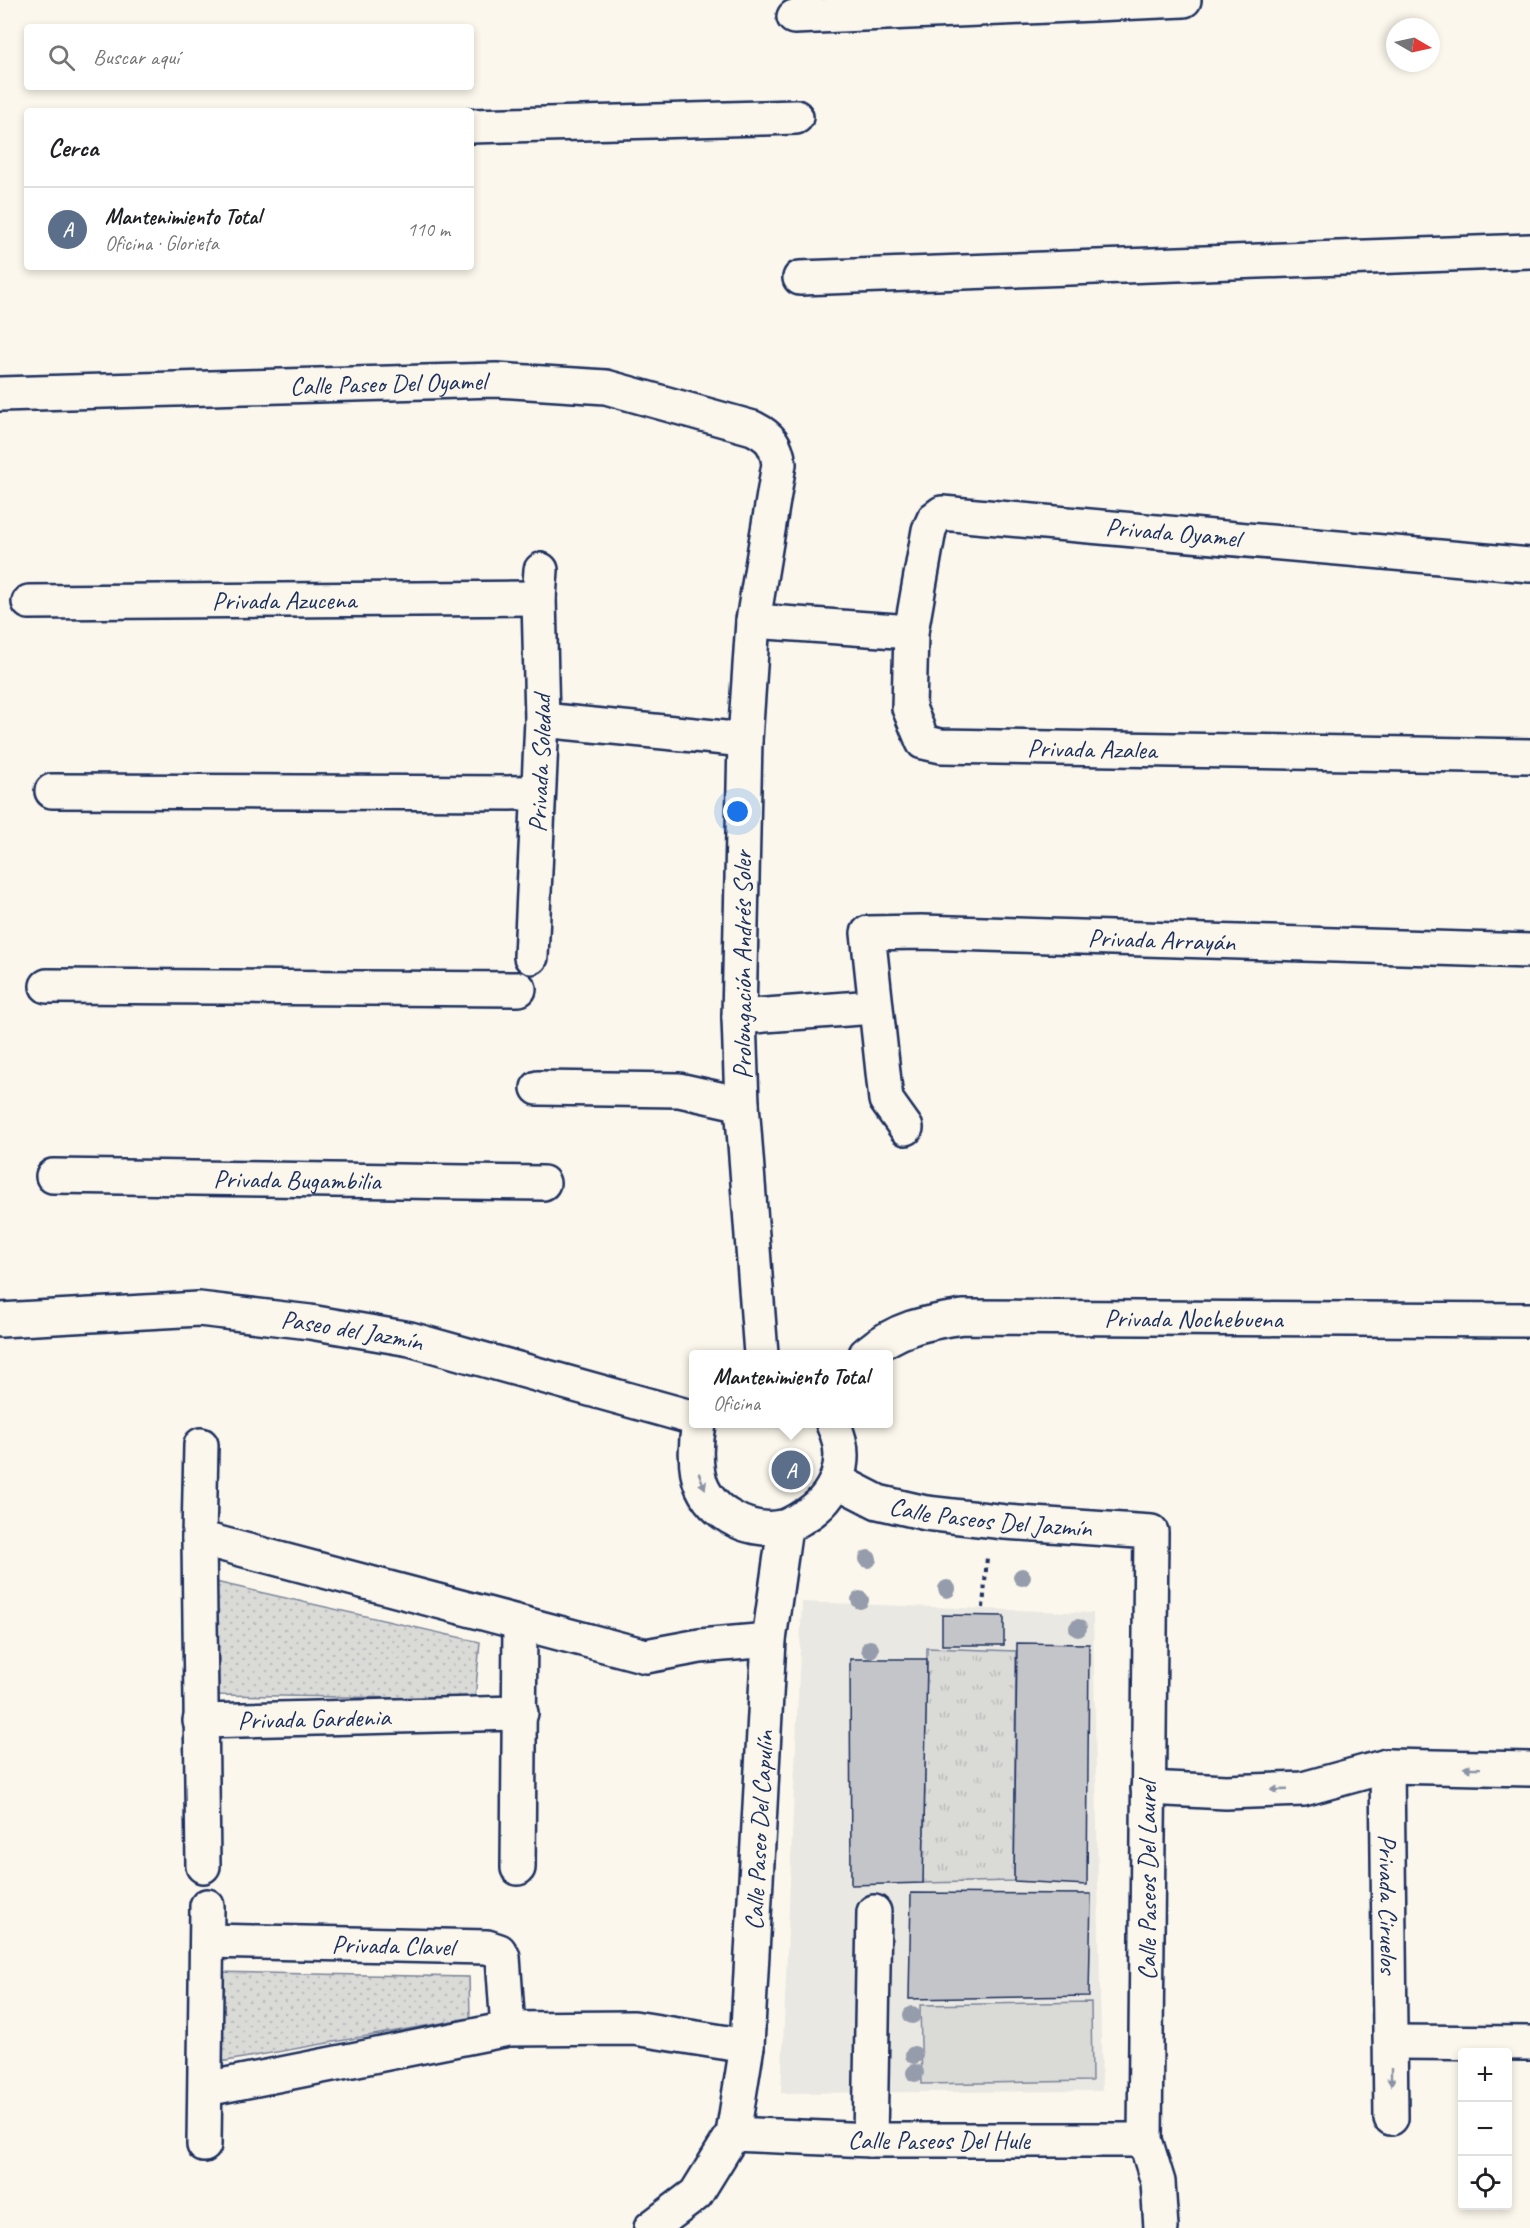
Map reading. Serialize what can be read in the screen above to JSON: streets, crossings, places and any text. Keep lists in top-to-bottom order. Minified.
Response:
{"streets":{"street":["Calle Paseo Del Oyamel","Privada Oyamel","Privada Azucena","Privada Azalea","Privada Soledad","Privada Arrayán","Prolongación Andrés Soler","Privada Bugambilia","Privada Nochebuena","Paseo del Jazmín","Calle Paseos Del Jazmín","Privada Gardenia","Calle Paseo Del Capulín","Calle Paseos Del Laurel","Privada Ciruelos","Privada Clavel","Calle Paseos Del Hule"]},"crossings":[["Calle Paseo Del Oyamel","Prolongación Andrés Soler"],["Privada Oyamel","Privada Azalea"],["Privada Azucena","Privada Soledad"],["Calle Paseos Del Jazmín","Calle Paseos Del Laurel"],["Calle Paseo Del Capulín","Calle Paseos Del Hule"],["Calle Paseos Del Laurel","Calle Paseos Del Hule"]],"north":"right","page":{"search":"Buscar aquí","heading":"Cerca","list":[{"mark":"A","name":"Mantenimiento Total","note":"Oficina · Glorieta","value":"110 m"}],"popup":["Mantenimiento Total","Oficina"],"pins":"A","map_buttons":["+","−"]}}
